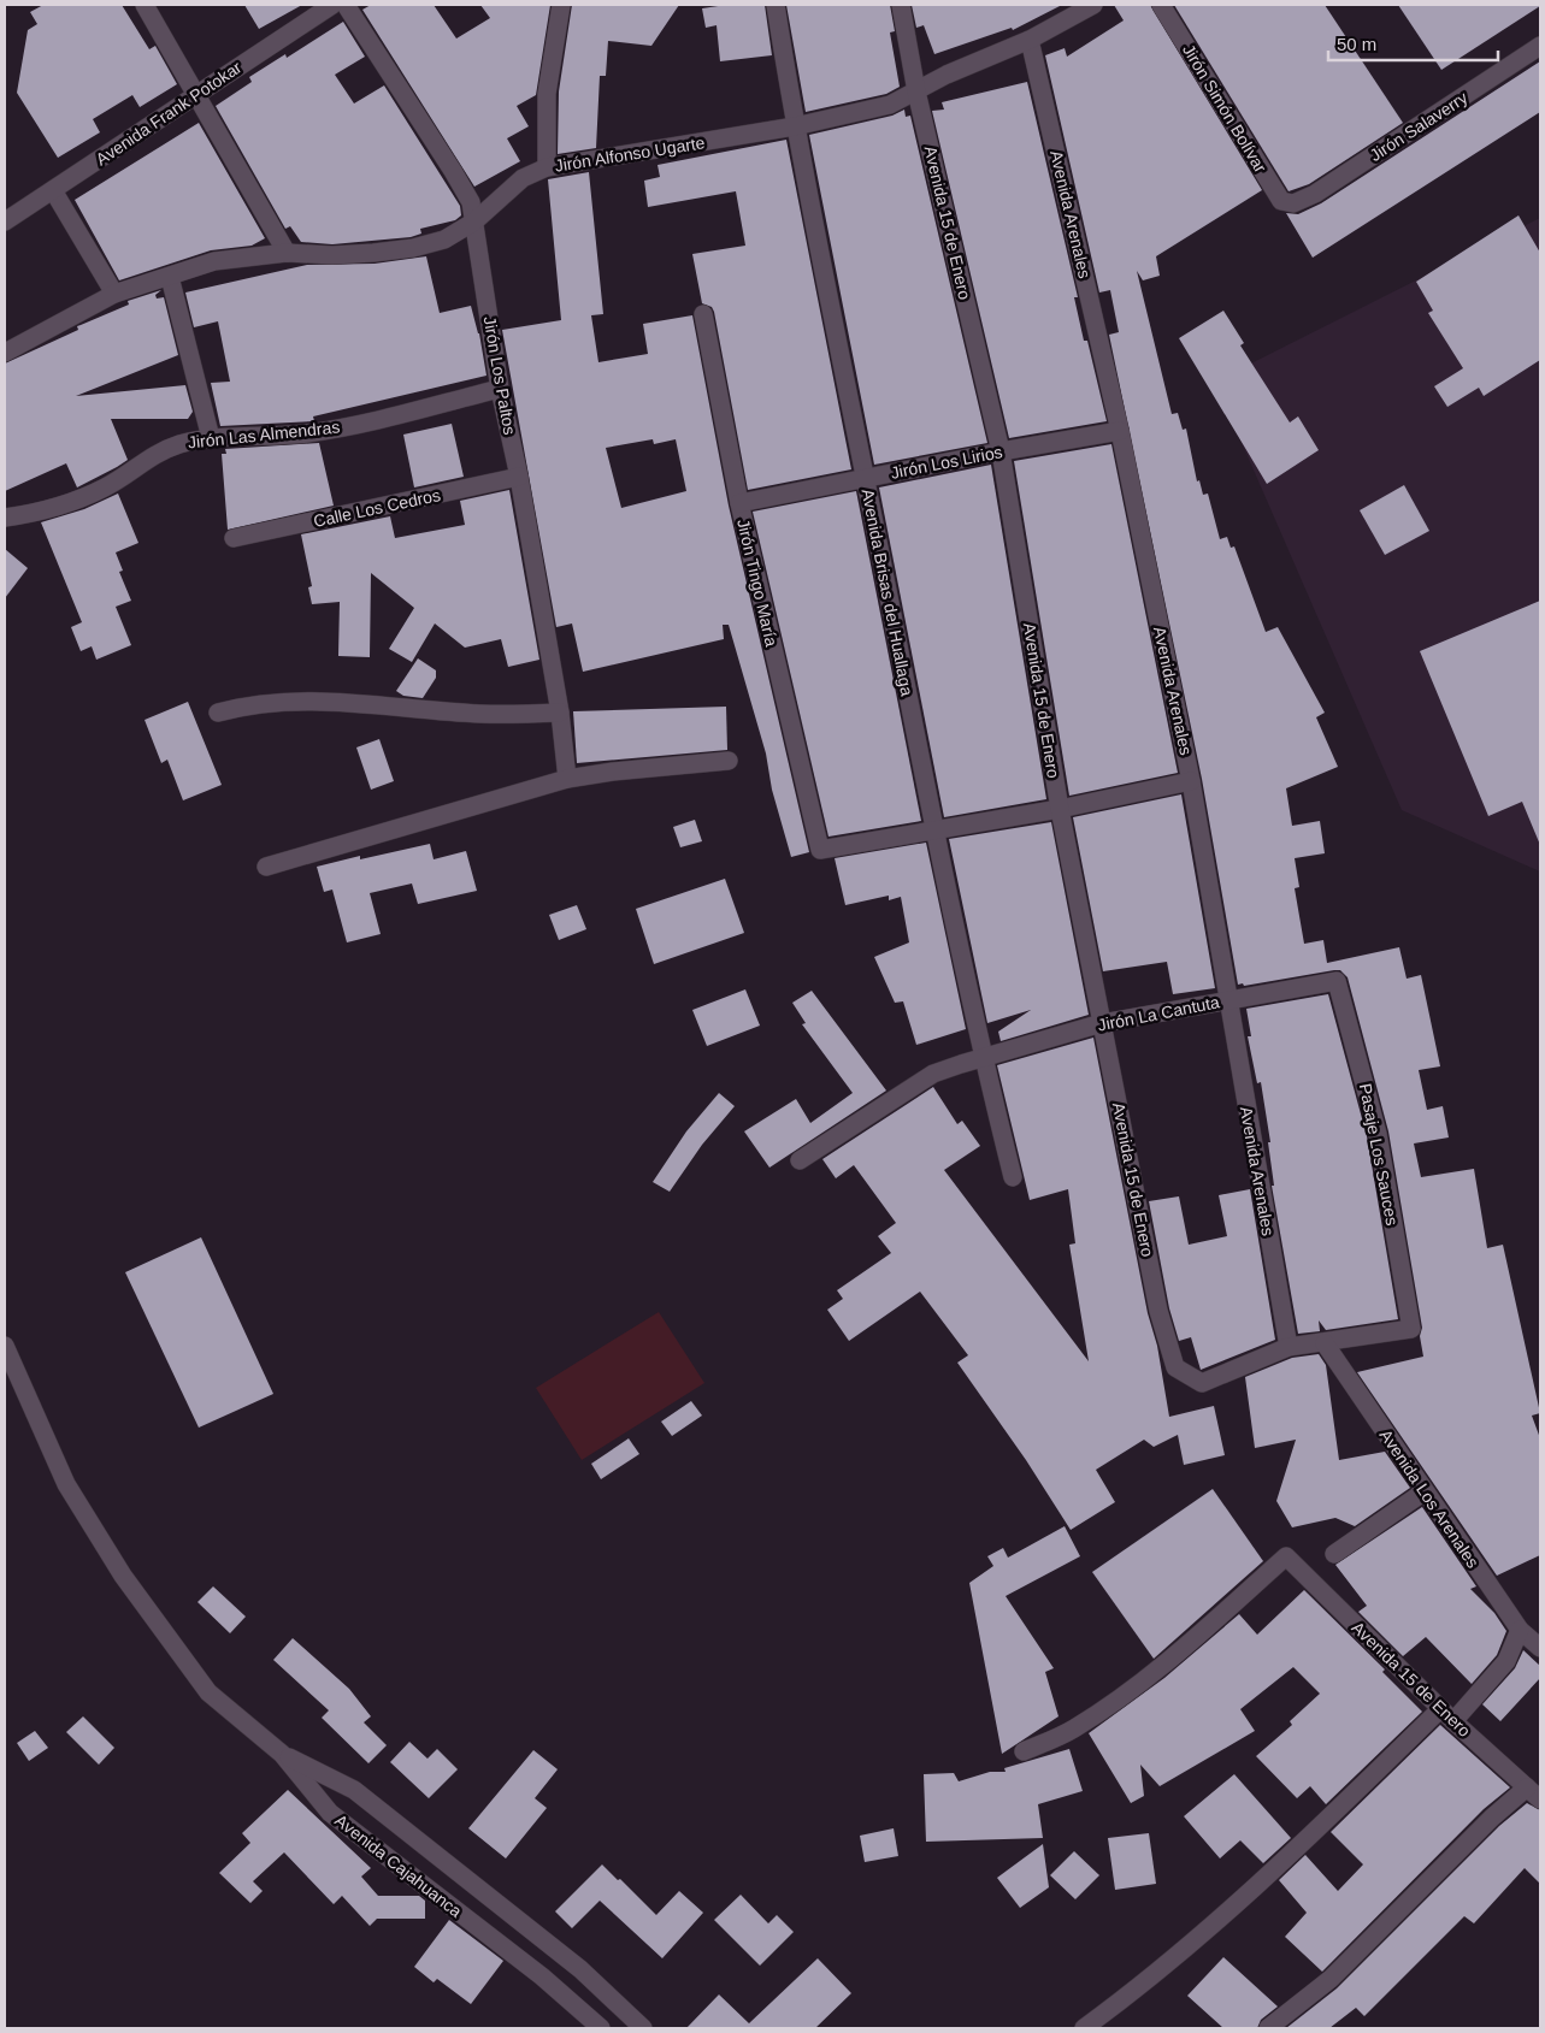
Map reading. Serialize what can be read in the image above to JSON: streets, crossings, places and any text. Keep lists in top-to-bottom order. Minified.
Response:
{"streets":{"street":["Jirón Simón Bolívar","Avenida Frank Potokar","Jirón Salaverry","Jirón Alfonso Ugarte","Avenida Arenales","Avenida 15 de Enero","Jirón Los Paltos","Jirón Las Almendras","Jirón Los Lirios","Calle Los Cedros","Jirón Tingo María","Avenida Brisas del Huallaga","Jirón La Cantuta","Pasaje Los Sauces","Avenida Los Arenales","Avenida Cajahuanca"]},"crossings":[["Jirón Simón Bolívar","Jirón Salaverry"],["Jirón Alfonso Ugarte","Avenida Arenales"],["Jirón Alfonso Ugarte","Avenida 15 de Enero"],["Jirón Alfonso Ugarte","Jirón Los Paltos"],["Jirón Alfonso Ugarte","Avenida Brisas del Huallaga"],["Avenida Arenales","Avenida 15 de Enero"],["Avenida Arenales","Jirón Los Lirios"],["Avenida Arenales","Jirón La Cantuta"],["Avenida 15 de Enero","Jirón Los Lirios"],["Avenida 15 de Enero","Jirón La Cantuta"],["Jirón Los Paltos","Jirón Las Almendras"],["Jirón Los Paltos","Calle Los Cedros"],["Jirón Los Lirios","Jirón Tingo María"],["Jirón Los Lirios","Avenida Brisas del Huallaga"],["Jirón Tingo María","Avenida Brisas del Huallaga"],["Avenida Brisas del Huallaga","Jirón La Cantuta"],["Jirón La Cantuta","Pasaje Los Sauces"],["Pasaje Los Sauces","Avenida Los Arenales"]],"scale_bar":"50 m"}
